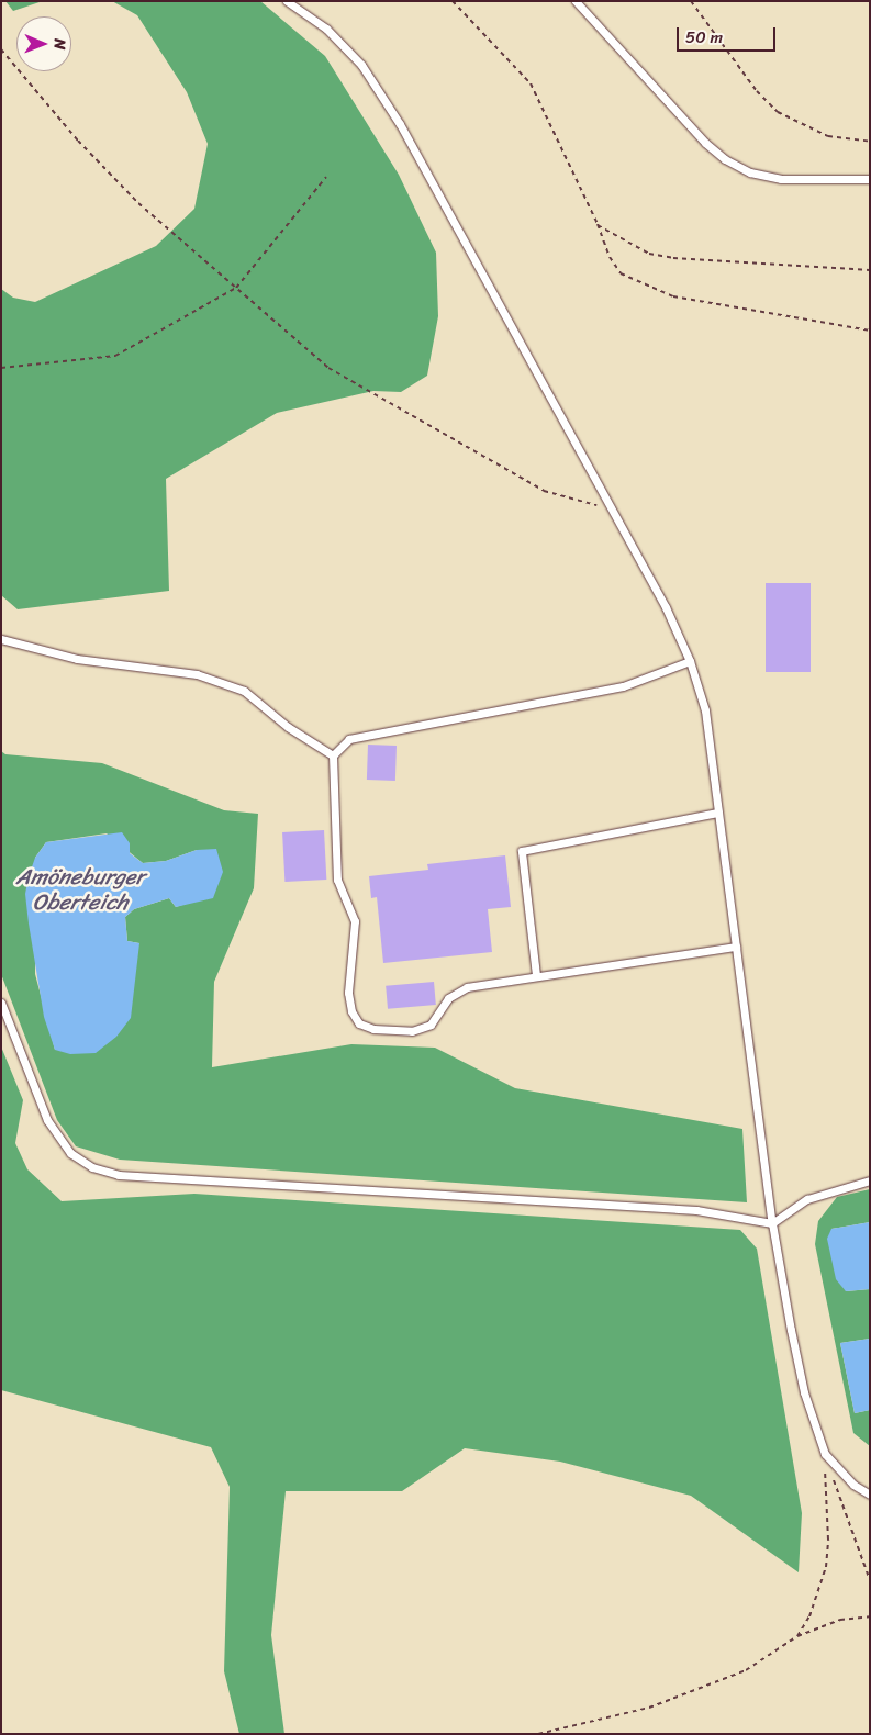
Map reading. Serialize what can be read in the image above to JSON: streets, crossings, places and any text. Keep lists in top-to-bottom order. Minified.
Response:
{"water":["Amöneburger Oberteich"],"scale_bar":"50 m","north":"right"}
